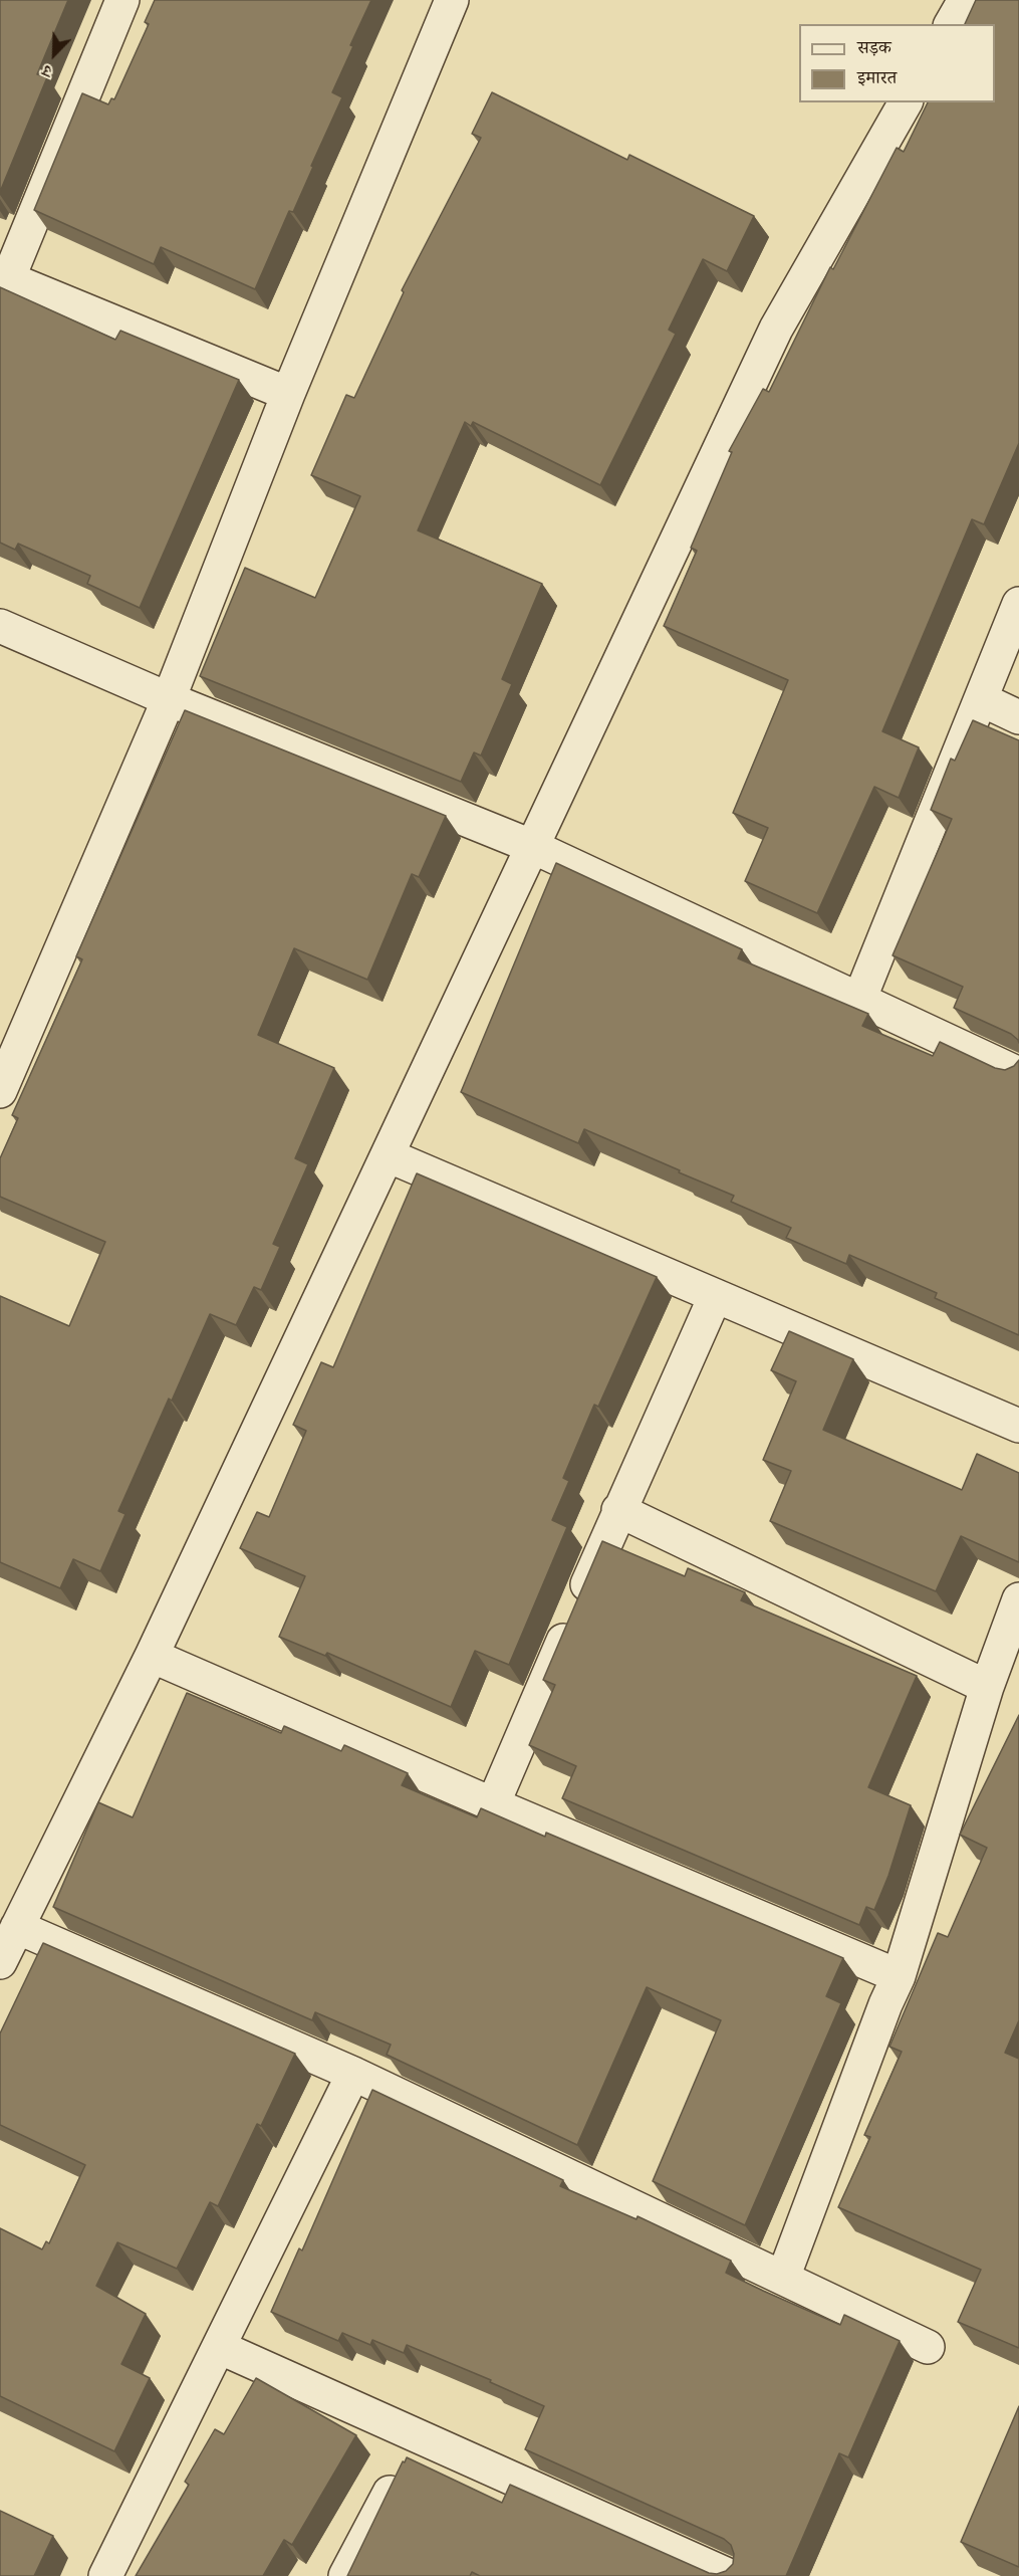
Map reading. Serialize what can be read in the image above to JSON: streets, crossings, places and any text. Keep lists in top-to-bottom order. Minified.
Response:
{"legend":["सड़क","इमारत"],"north":"bottom left"}
